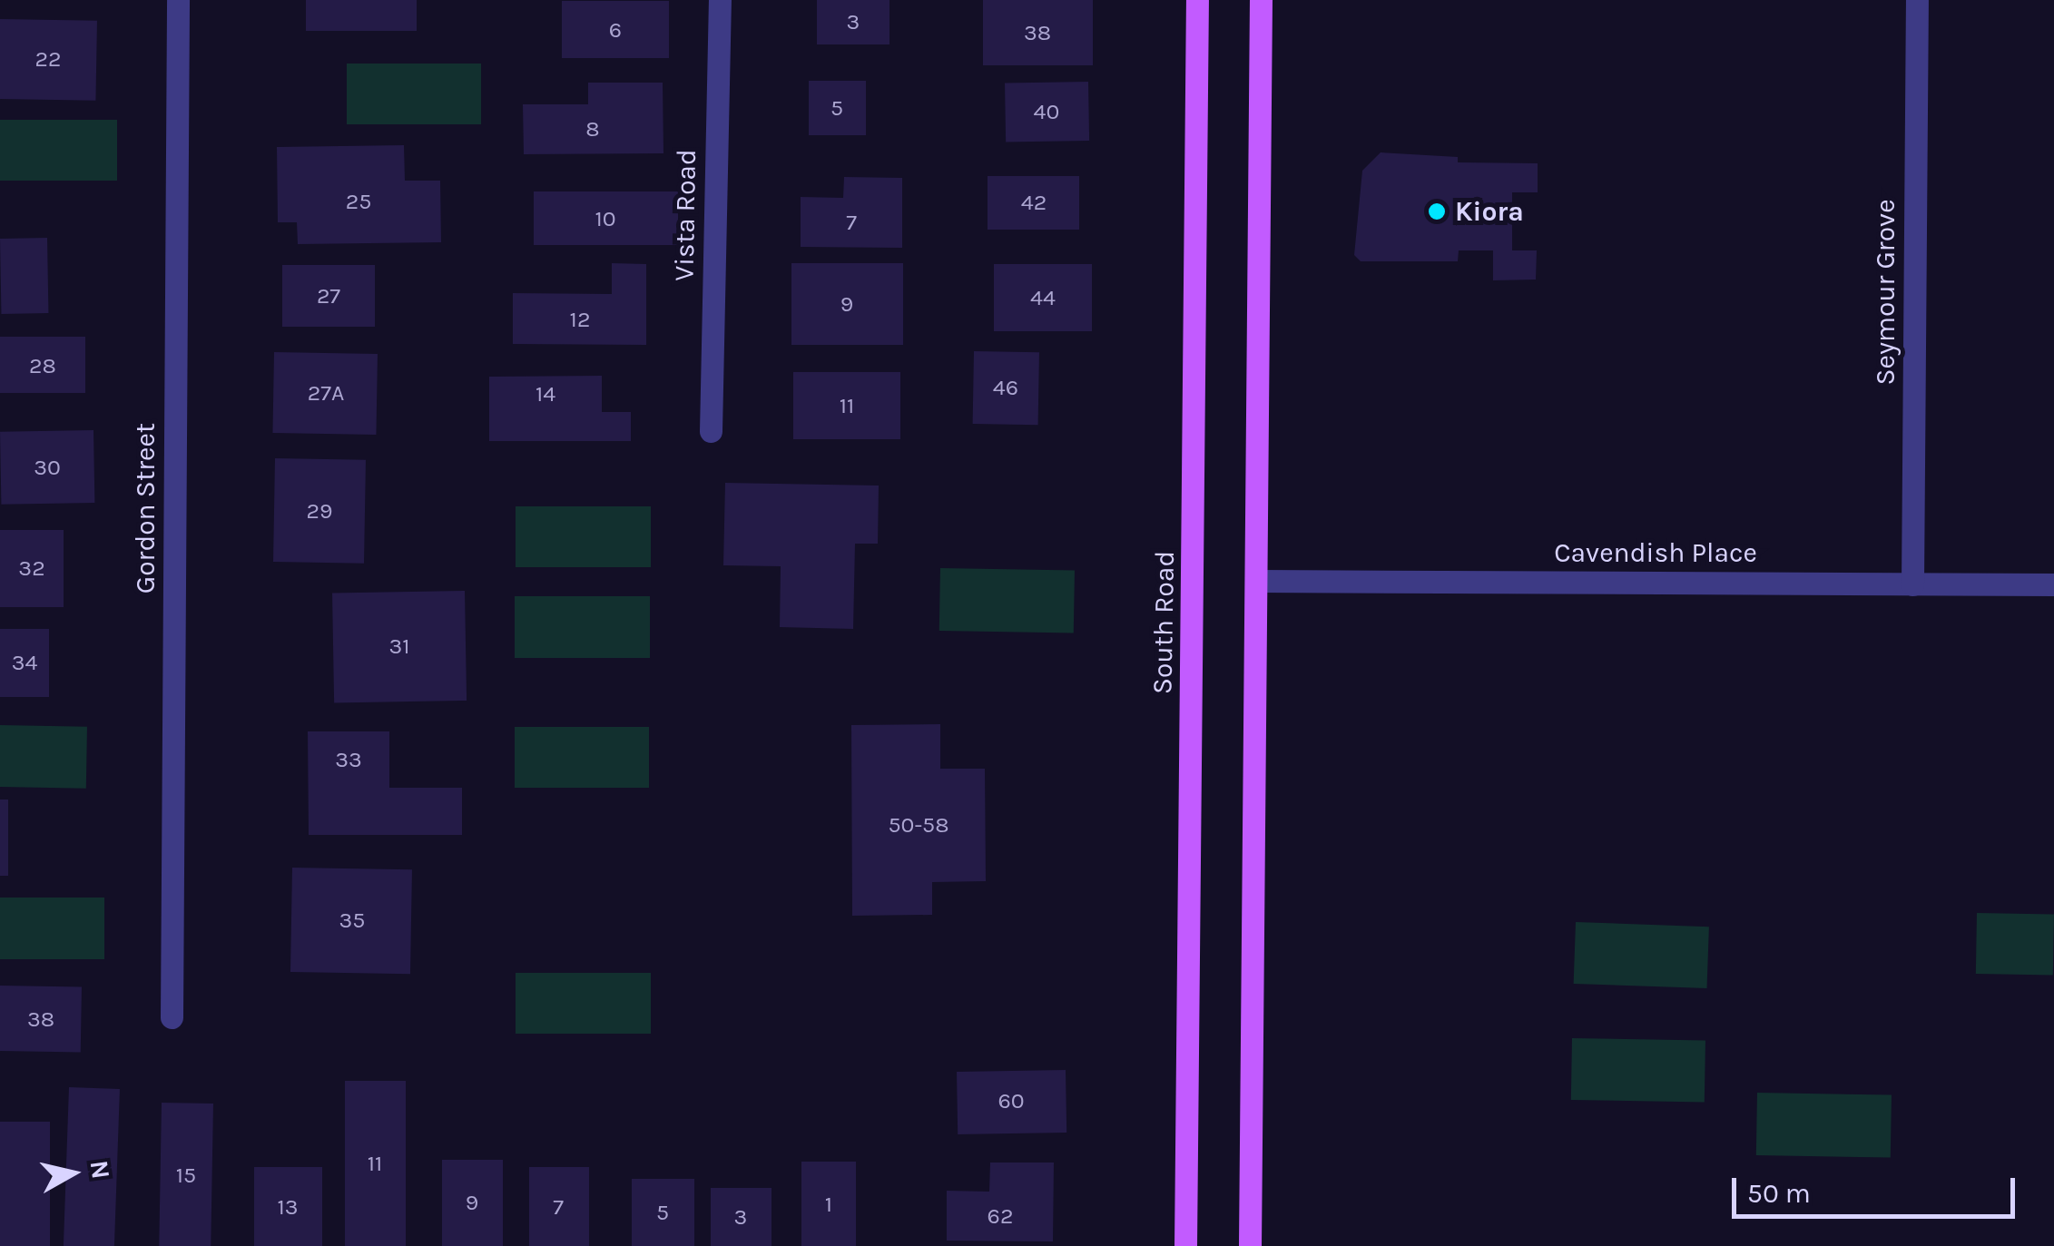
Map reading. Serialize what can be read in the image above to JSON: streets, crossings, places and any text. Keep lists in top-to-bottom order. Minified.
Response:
{"streets":{"main road":["South Road"],"street":["Vista Road","Seymour Grove","Gordon Street","Cavendish Place"]},"crossings":[["Seymour Grove","Cavendish Place"]],"places":["Kiora"],"house_numbers":["3","6","38","22","5","40","8","25","42","10","7","27","44","9","12","28","46","27A","14","11","30","29","32","31","34","33","50-58","35","38","60","11","15","9","1","13","7","5","62","3"],"scale_bar":"50 m","north":"right"}
